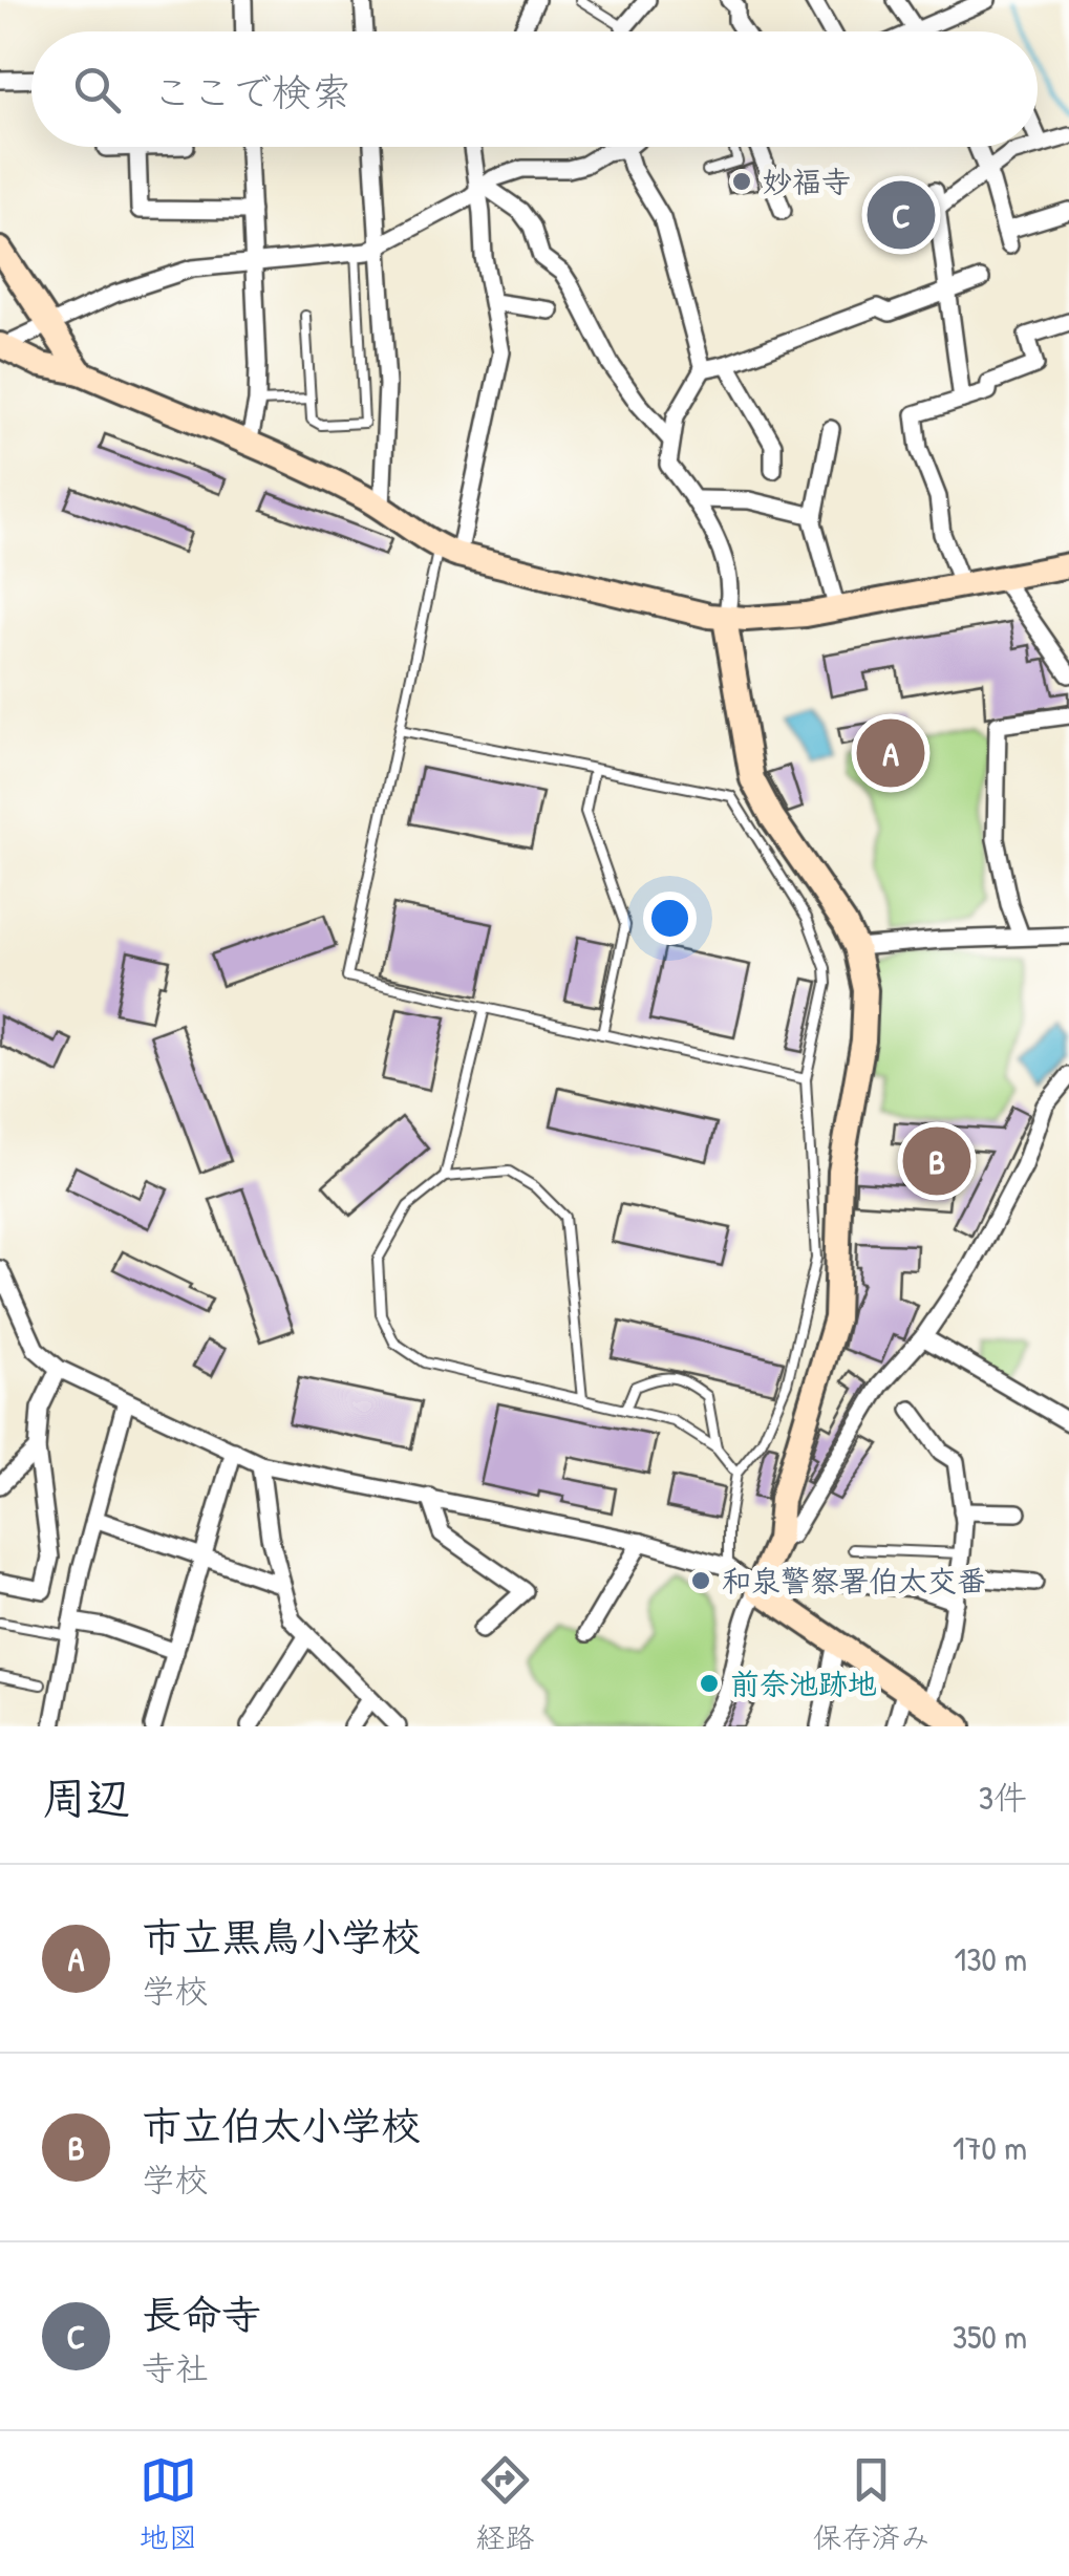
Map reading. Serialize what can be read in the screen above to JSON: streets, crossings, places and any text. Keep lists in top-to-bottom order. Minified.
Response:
{"places":["妙福寺","和泉警察署伯太交番","前奈池跡地"],"page":{"search":"ここで検索","pins":["C","A","B"],"heading":["周辺","3件"],"list":[{"mark":"A","name":"市立黒鳥小学校","note":"学校","value":"130 m"},{"mark":"B","name":"市立伯太小学校","note":"学校","value":"170 m"},{"mark":"C","name":"長命寺","note":"寺社","value":"350 m"}],"nav":["地図","経路","保存済み"]}}
